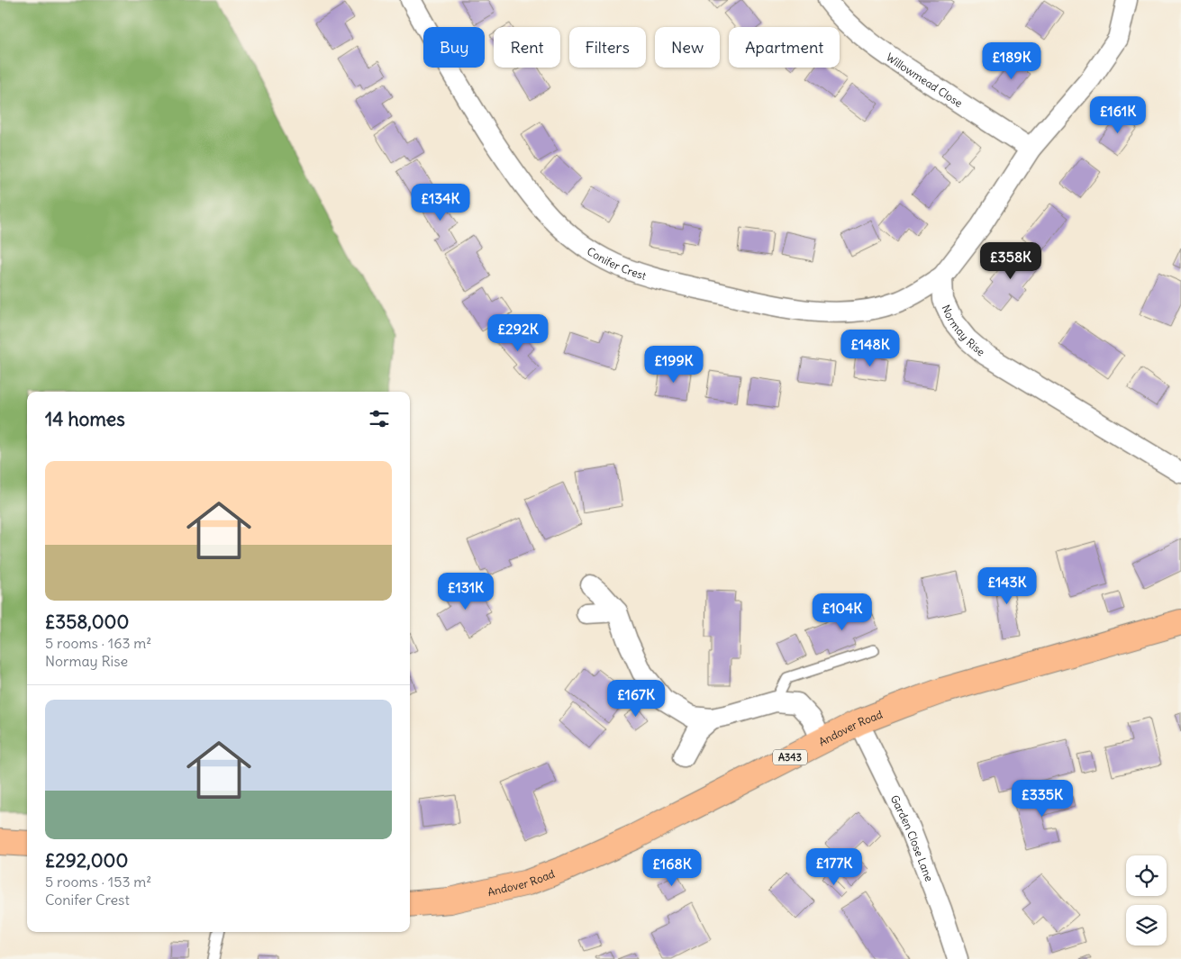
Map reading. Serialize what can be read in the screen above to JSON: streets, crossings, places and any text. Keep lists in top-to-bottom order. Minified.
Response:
{"streets":{"main road":["Andover Road","A343"],"street":["Willowmead Close","Conifer Crest","Normay Rise","Garden Close Lane"]},"crossings":[["Conifer Crest","Normay Rise"],["Andover Road","Garden Close Lane"]],"page":{"chip":["Buy","Rent","Filters","New","Apartment"],"price":["£189K","£161K","£134K","£358K","£292K","£148K","£199K","£143K","£131K","£104K","£167K","£335K","£177K","£168K"],"heading":"14 homes","list":[{"name":"£358,000","note":"5 rooms · 163 m² · Normay Rise"},{"name":"£292,000","note":"5 rooms · 153 m² · Conifer Crest"}]}}
